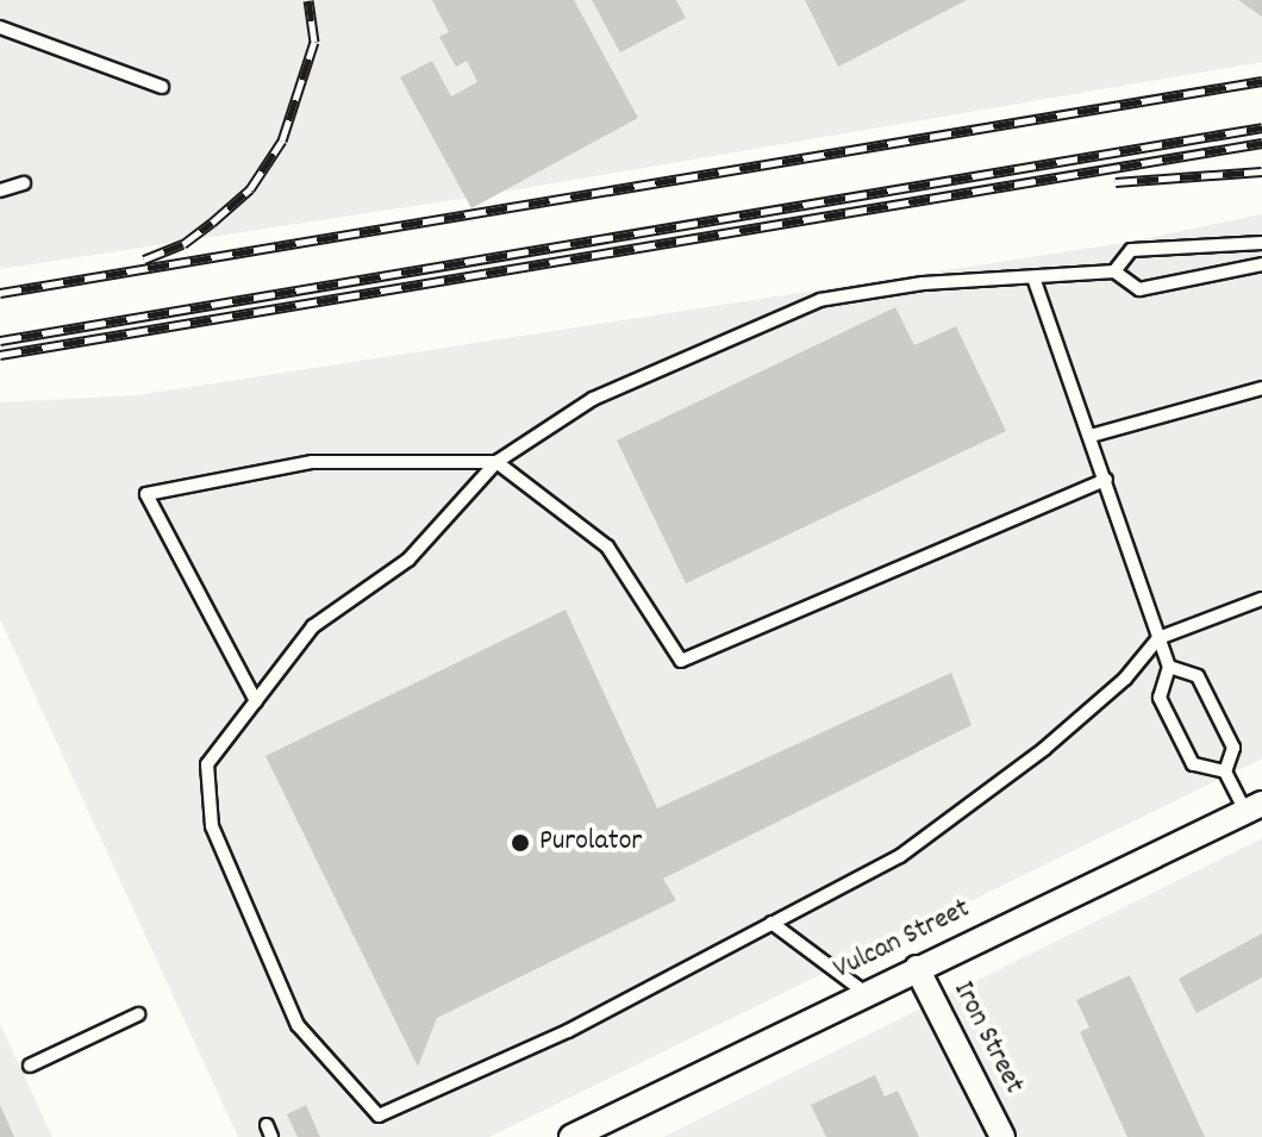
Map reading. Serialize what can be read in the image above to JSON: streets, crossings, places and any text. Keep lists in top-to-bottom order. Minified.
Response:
{"streets":{"street":["Vulcan Street","Iron Street"]},"crossings":[["Vulcan Street","Iron Street"]],"places":["Purolator"]}
